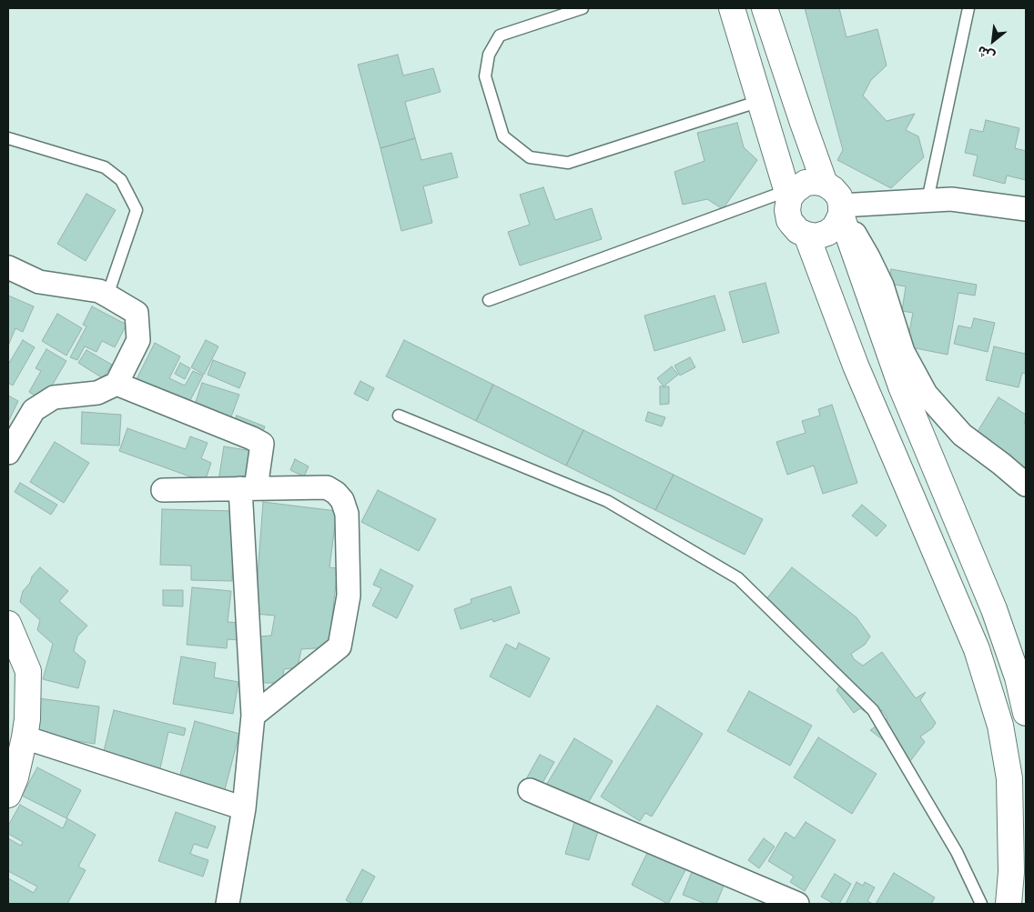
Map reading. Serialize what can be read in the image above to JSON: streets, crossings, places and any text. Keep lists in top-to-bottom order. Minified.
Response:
{"north":"bottom left"}
